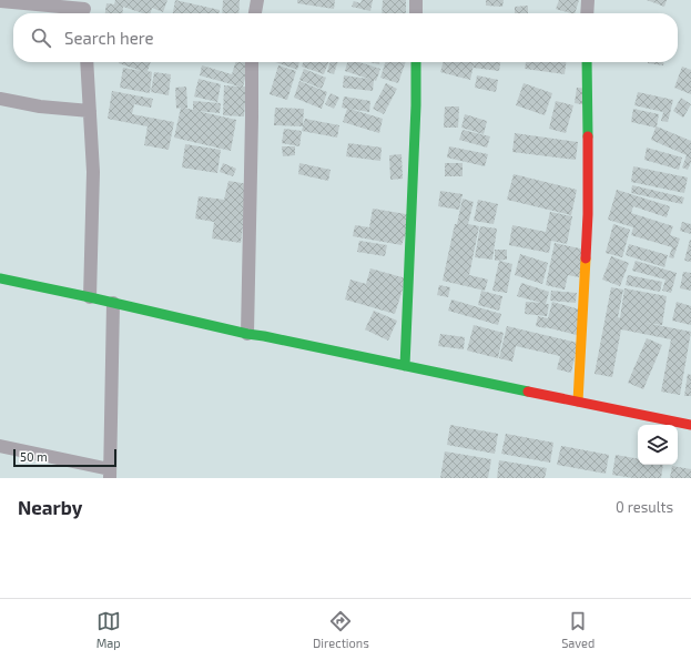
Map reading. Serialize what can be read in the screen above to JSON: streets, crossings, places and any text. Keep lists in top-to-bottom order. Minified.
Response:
{"scale_bar":"50 m","page":{"search":"Search here","scale":"50 m","heading":["Nearby","0 results"],"nav":["Map","Directions","Saved"]}}
